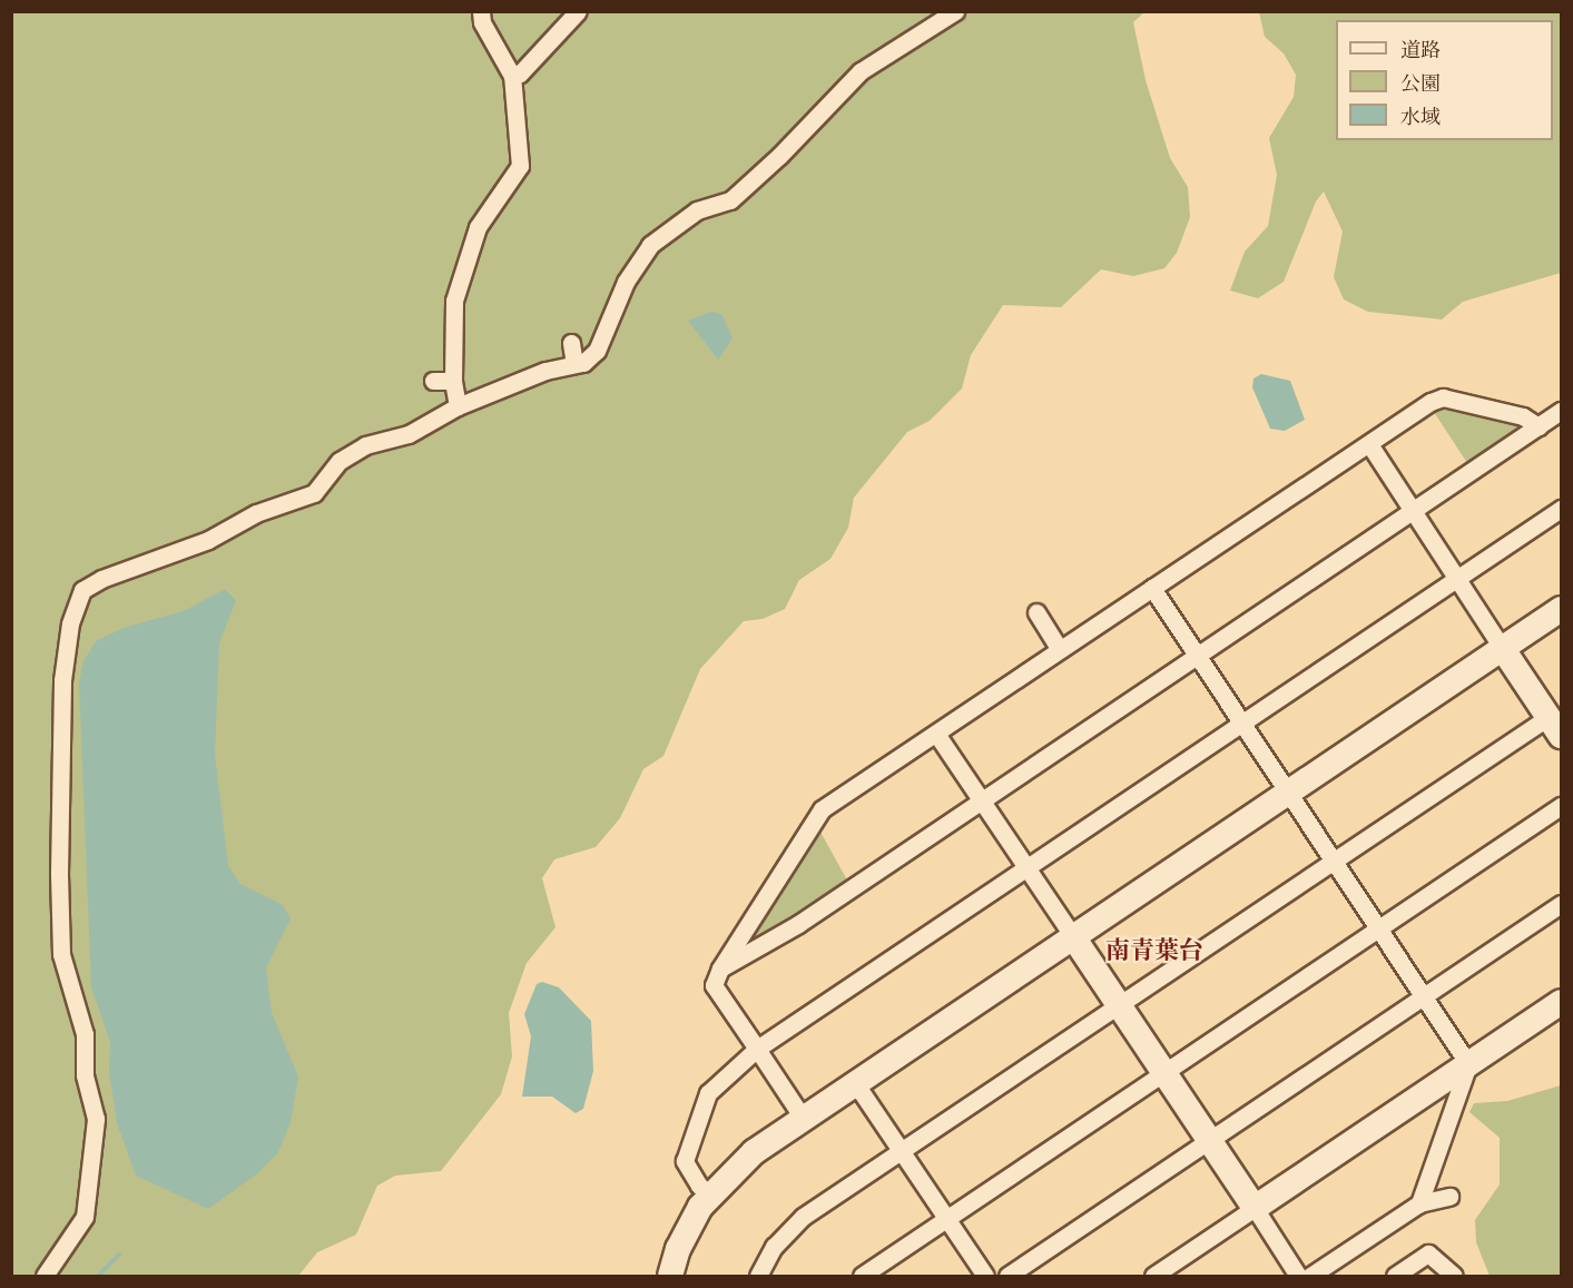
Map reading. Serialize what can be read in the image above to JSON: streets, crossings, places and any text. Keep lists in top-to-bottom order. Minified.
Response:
{"districts":["南青葉台"],"legend":["道路","公園","水域"]}
